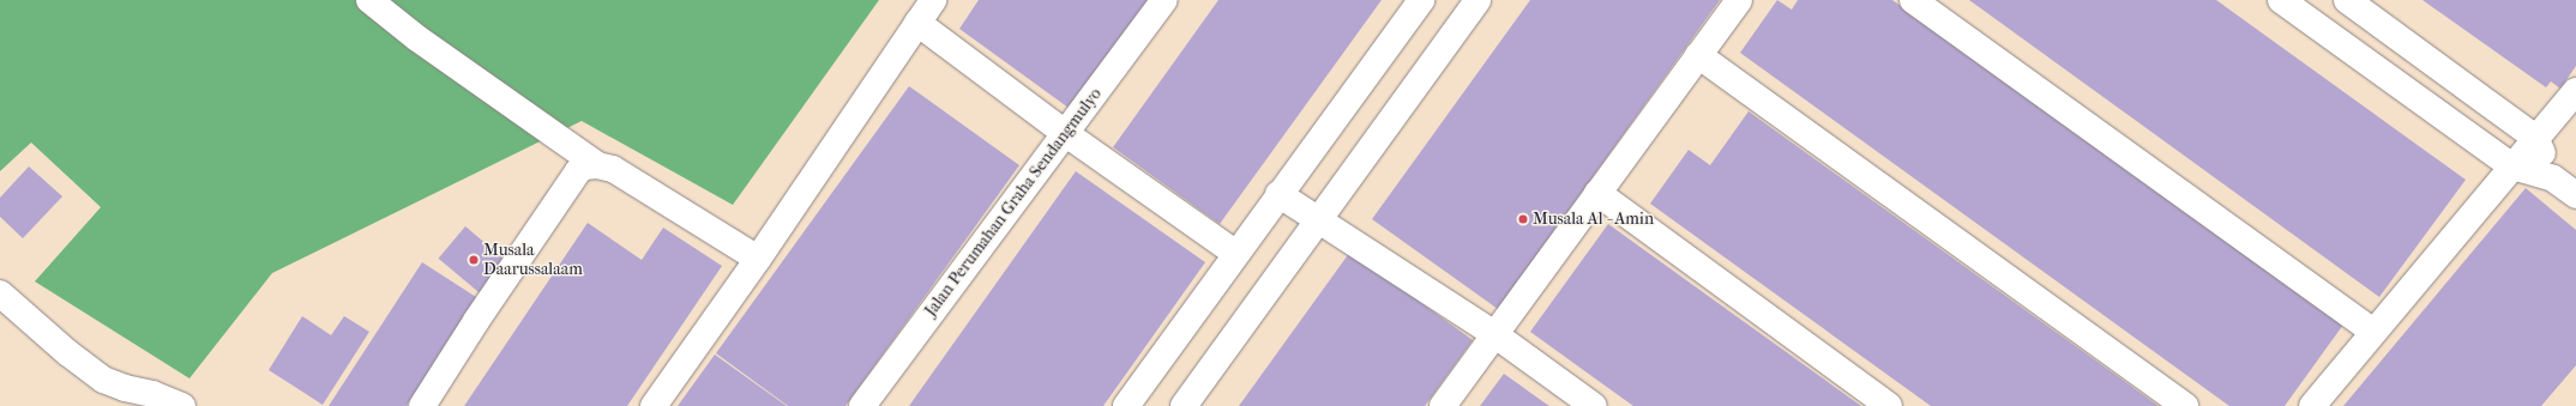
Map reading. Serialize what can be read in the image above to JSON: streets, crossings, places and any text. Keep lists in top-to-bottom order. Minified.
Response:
{"streets":{"street":["Jalan Perumahan Graha Sendangmulyo"]},"places":["Musala Al - Amin","Musala Daarussalaam"]}
